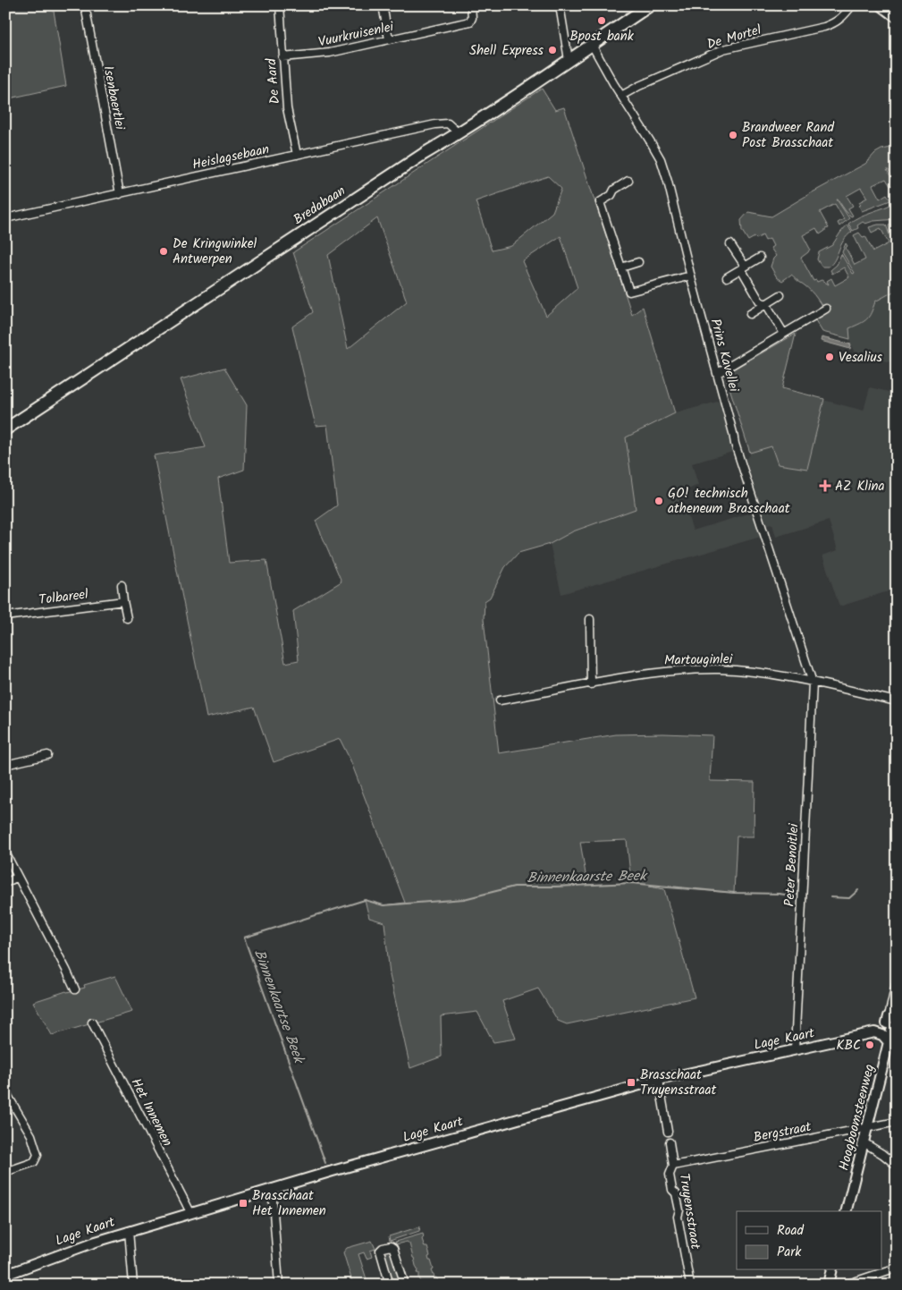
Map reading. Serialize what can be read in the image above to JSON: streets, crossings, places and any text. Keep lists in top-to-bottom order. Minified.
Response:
{"streets":{"main road":["Bredabaan"],"street":["Vuurkruisenlei","De Mortel","De Aard","Isenbaertlei","Heislagsebaan","Prins Kavellei","Tolbareel","Martouginlei","Peter Benoitlei","Lage Kaart","Het Innemen","Hoogboomsteenweg","Bergstraat","Truyensstraat"]},"crossings":[["Vuurkruisenlei","De Aard"],["De Mortel","Prins Kavellei"],["De Aard","Heislagsebaan"],["Isenbaertlei","Heislagsebaan"],["Heislagsebaan","Bredabaan"],["Bredabaan","Prins Kavellei"],["Prins Kavellei","Martouginlei"],["Prins Kavellei","Peter Benoitlei"],["Martouginlei","Peter Benoitlei"],["Peter Benoitlei","Lage Kaart"],["Lage Kaart","Het Innemen"],["Lage Kaart","Hoogboomsteenweg"],["Hoogboomsteenweg","Bergstraat"],["Bergstraat","Truyensstraat"]],"water":["Binnenkaarste Beek","Binnenkaartse Beek"],"places":{"other":["Bpost bank","Shell Express","Brandweer Rand Post Brasschaat","De Kringwinkel Antwerpen","Vesalius","GO! technisch atheneum Brasschaat","KBC"],"health":["AZ Klina"],"transit":["Brasschaat Truyensstraat","Brasschaat Het Innemen"]},"legend":["Road","Park"]}
